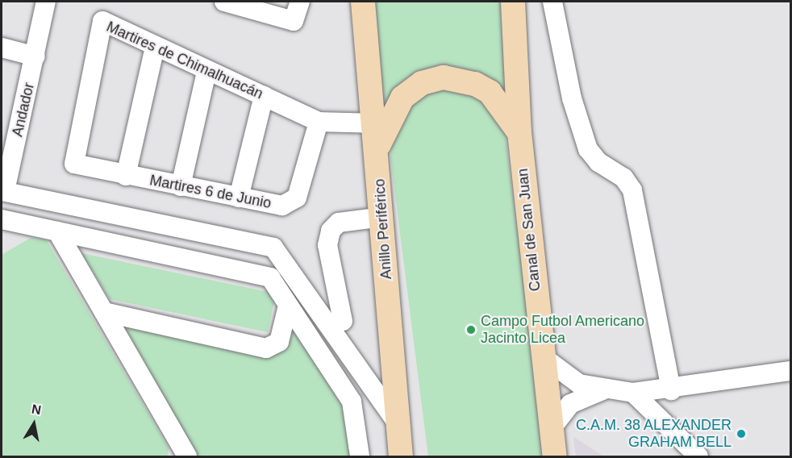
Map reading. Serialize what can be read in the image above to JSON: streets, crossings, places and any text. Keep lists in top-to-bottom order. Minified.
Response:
{"streets":{"main road":["Anillo Periférico","Canal de San Juan"],"street":["Martires de Chimalhuacán","Andador","Martires 6 de Junio"]},"crossings":[["Martires de Chimalhuacán","Martires 6 de Junio"],["Martires de Chimalhuacán","Anillo Periférico"]],"places":["Campo Futbol Americano Jacinto Licea","C.A.M. 38 ALEXANDER GRAHAM BELL"],"north":"top"}
